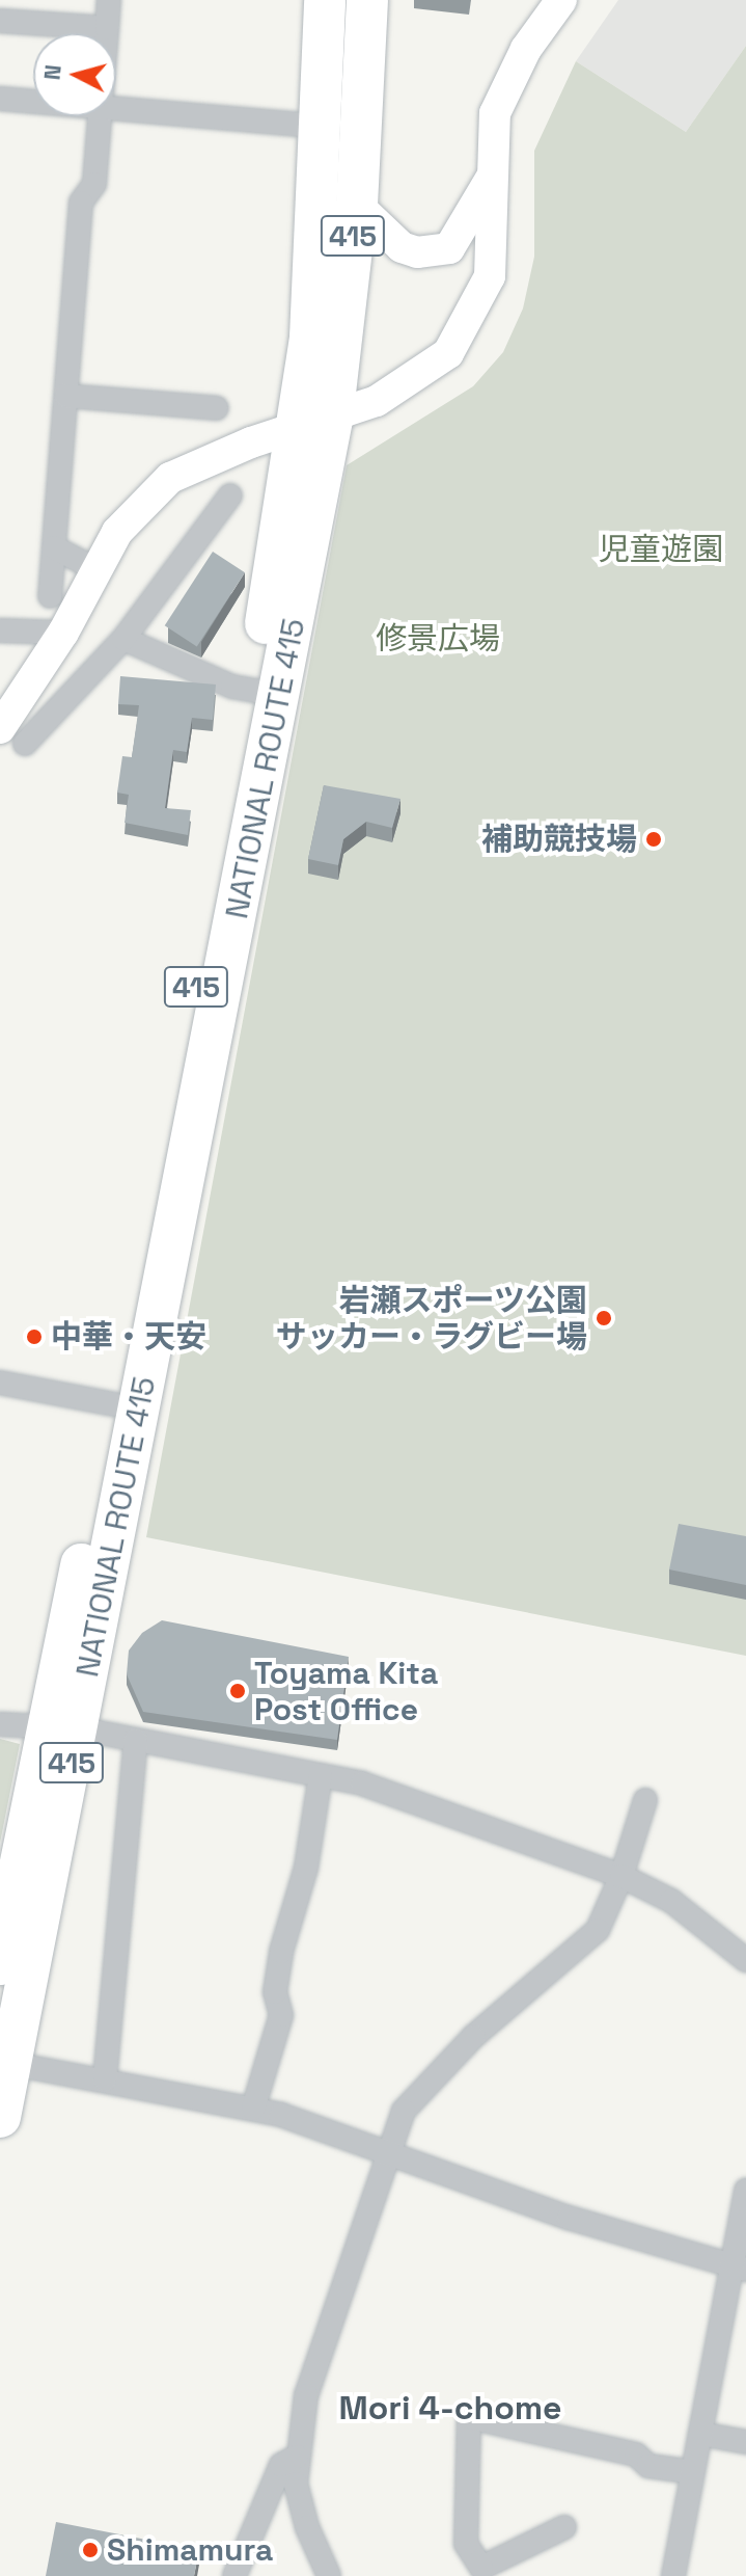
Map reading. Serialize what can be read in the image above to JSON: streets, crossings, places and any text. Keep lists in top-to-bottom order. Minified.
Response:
{"streets":{"highway":["415","NATIONAL ROUTE 415"]},"districts":["Mori 4-chome"],"parks":["児童遊園","修景広場"],"places":["補助競技場","岩瀬スポーツ公園 サッカー・ラグビー場","中華・天安","Toyama Kita Post Office","Shimamura"],"north":"left"}
